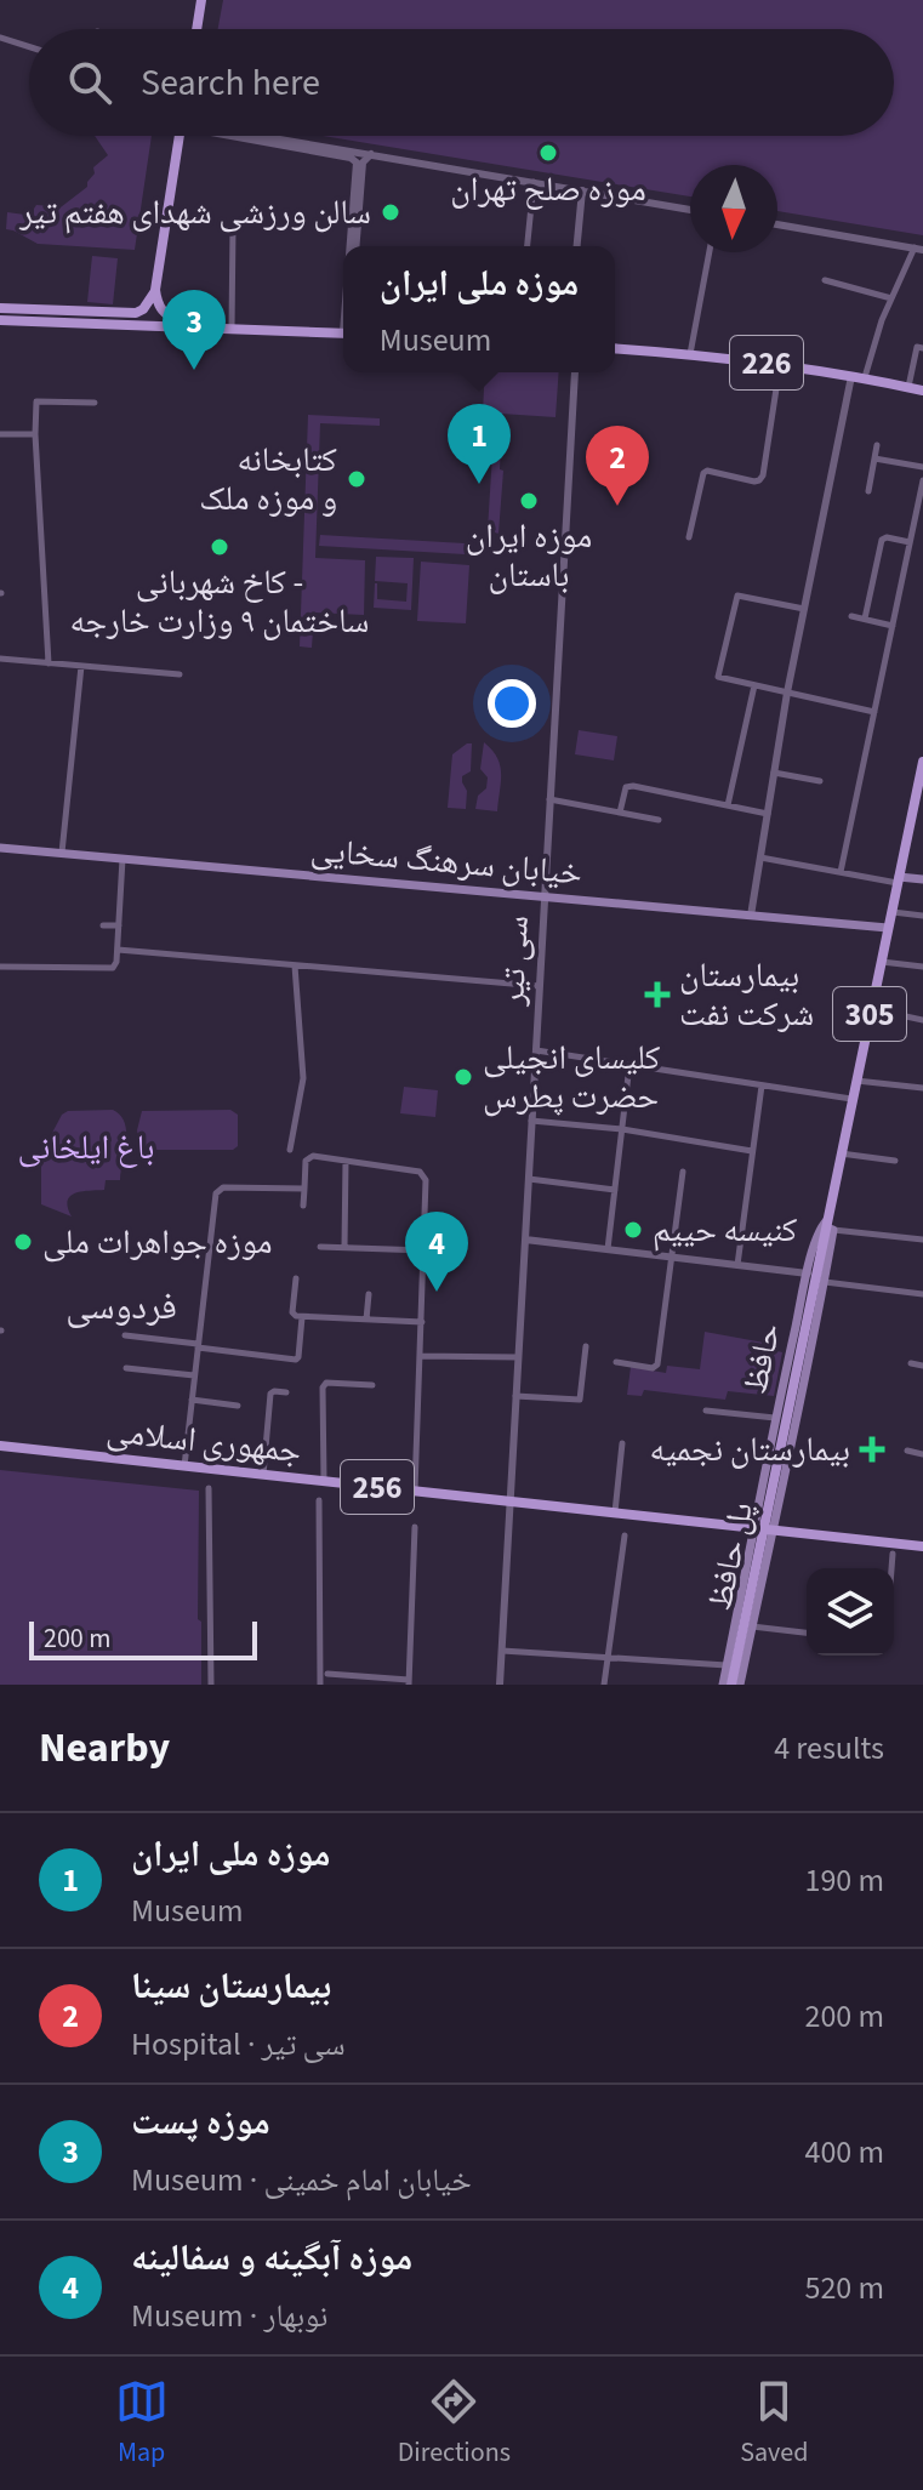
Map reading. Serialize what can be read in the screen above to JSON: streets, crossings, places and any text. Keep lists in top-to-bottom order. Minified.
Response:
{"streets":{"main road":["226","خیابان سرهنگ سخایی","305","حافظ","جمهوری اسلامی","256","پل حافظ"],"street":["سی تیر"]},"crossings":[["خیابان سرهنگ سخایی","سی تیر"],["خیابان سرهنگ سخایی","حافظ"],["سی تیر","جمهوری اسلامی"],["حافظ","جمهوری اسلامی"],["حافظ","پل حافظ"]],"districts":["فردوسی"],"parks":["باغ ایلخانی"],"places":{"other":["موزه صلح تهران","سالن ورزشی شهدای هفتم تیر","کتابخانه و موزه ملک","موزه ایران باستان","کاخ شهربانی - ساختمان ۹ وزارت خارجه","کلیسای انجیلی حضرت پطرس","کنیسه حییم","موزه جواهرات ملی"],"health":["بیمارستان شرکت نفت","بیمارستان نجمیه"]},"scale_bar":"200 m","north":"bottom","page":{"search":"Search here","popup":["موزه ملی ایران","Museum"],"pins":["3","1","2","4"],"scale":"200 m","heading":["Nearby","4 results"],"list":[{"mark":"1","name":"موزه ملی ایران","note":"Museum","value":"190 m"},{"mark":"2","name":"بیمارستان سینا","note":"Hospital · سی تیر","value":"200 m"},{"mark":"3","name":"موزه پست","note":"Museum · خیابان امام خمینی","value":"400 m"},{"mark":"4","name":"موزه آبگینه و سفالینه","note":"Museum · نوبهار","value":"520 m"}],"nav":["Map","Directions","Saved"]}}
